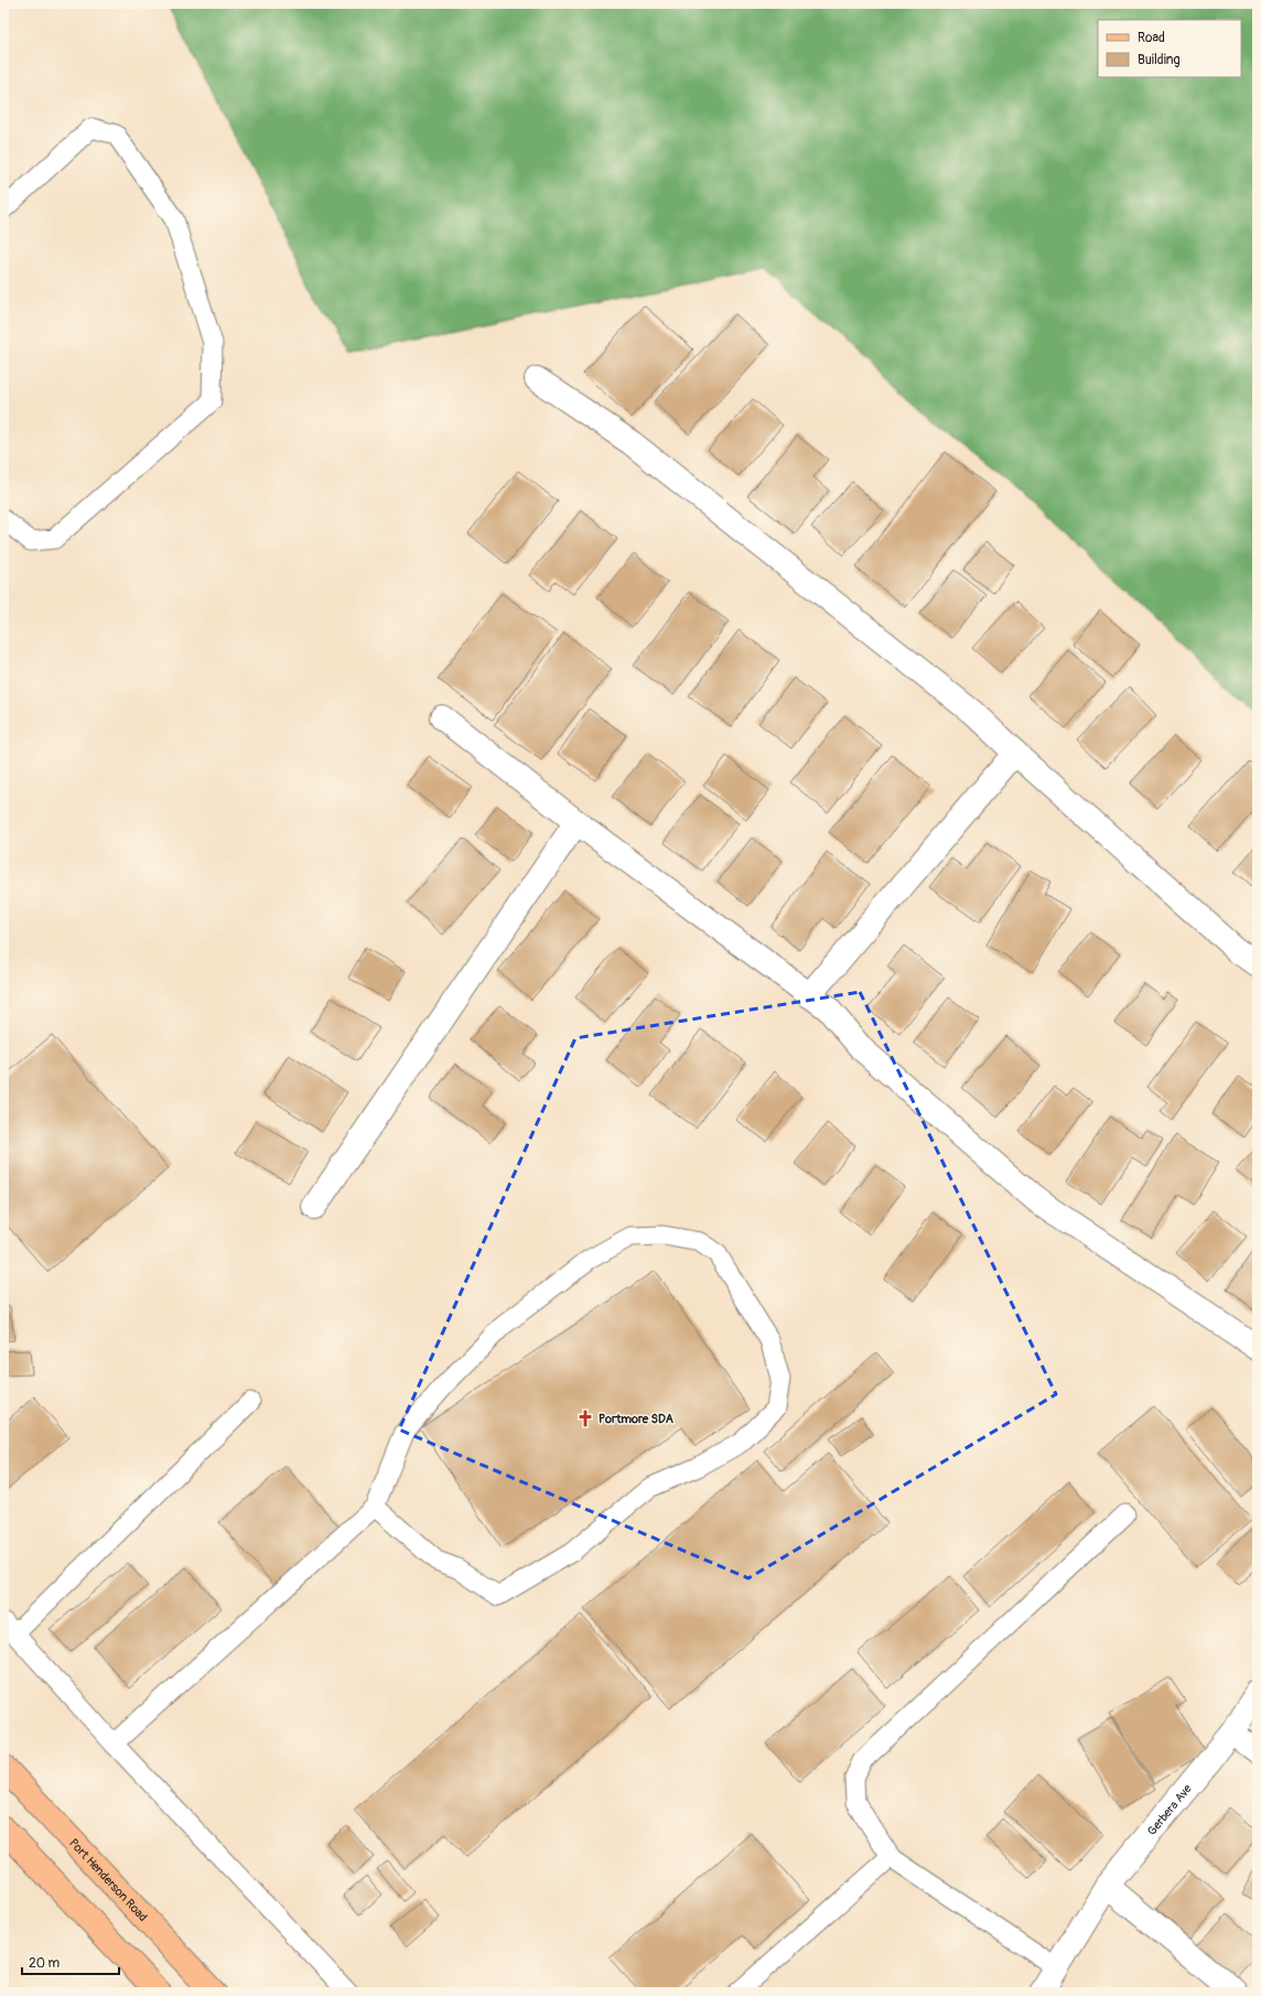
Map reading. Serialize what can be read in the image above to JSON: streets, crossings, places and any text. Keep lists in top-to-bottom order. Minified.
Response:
{"streets":{"main road":["Port Henderson Road"],"street":["Gerbera Ave"]},"places":{"church":["Portmore SDA"]},"legend":["Road","Building"],"scale_bar":"20 m"}
